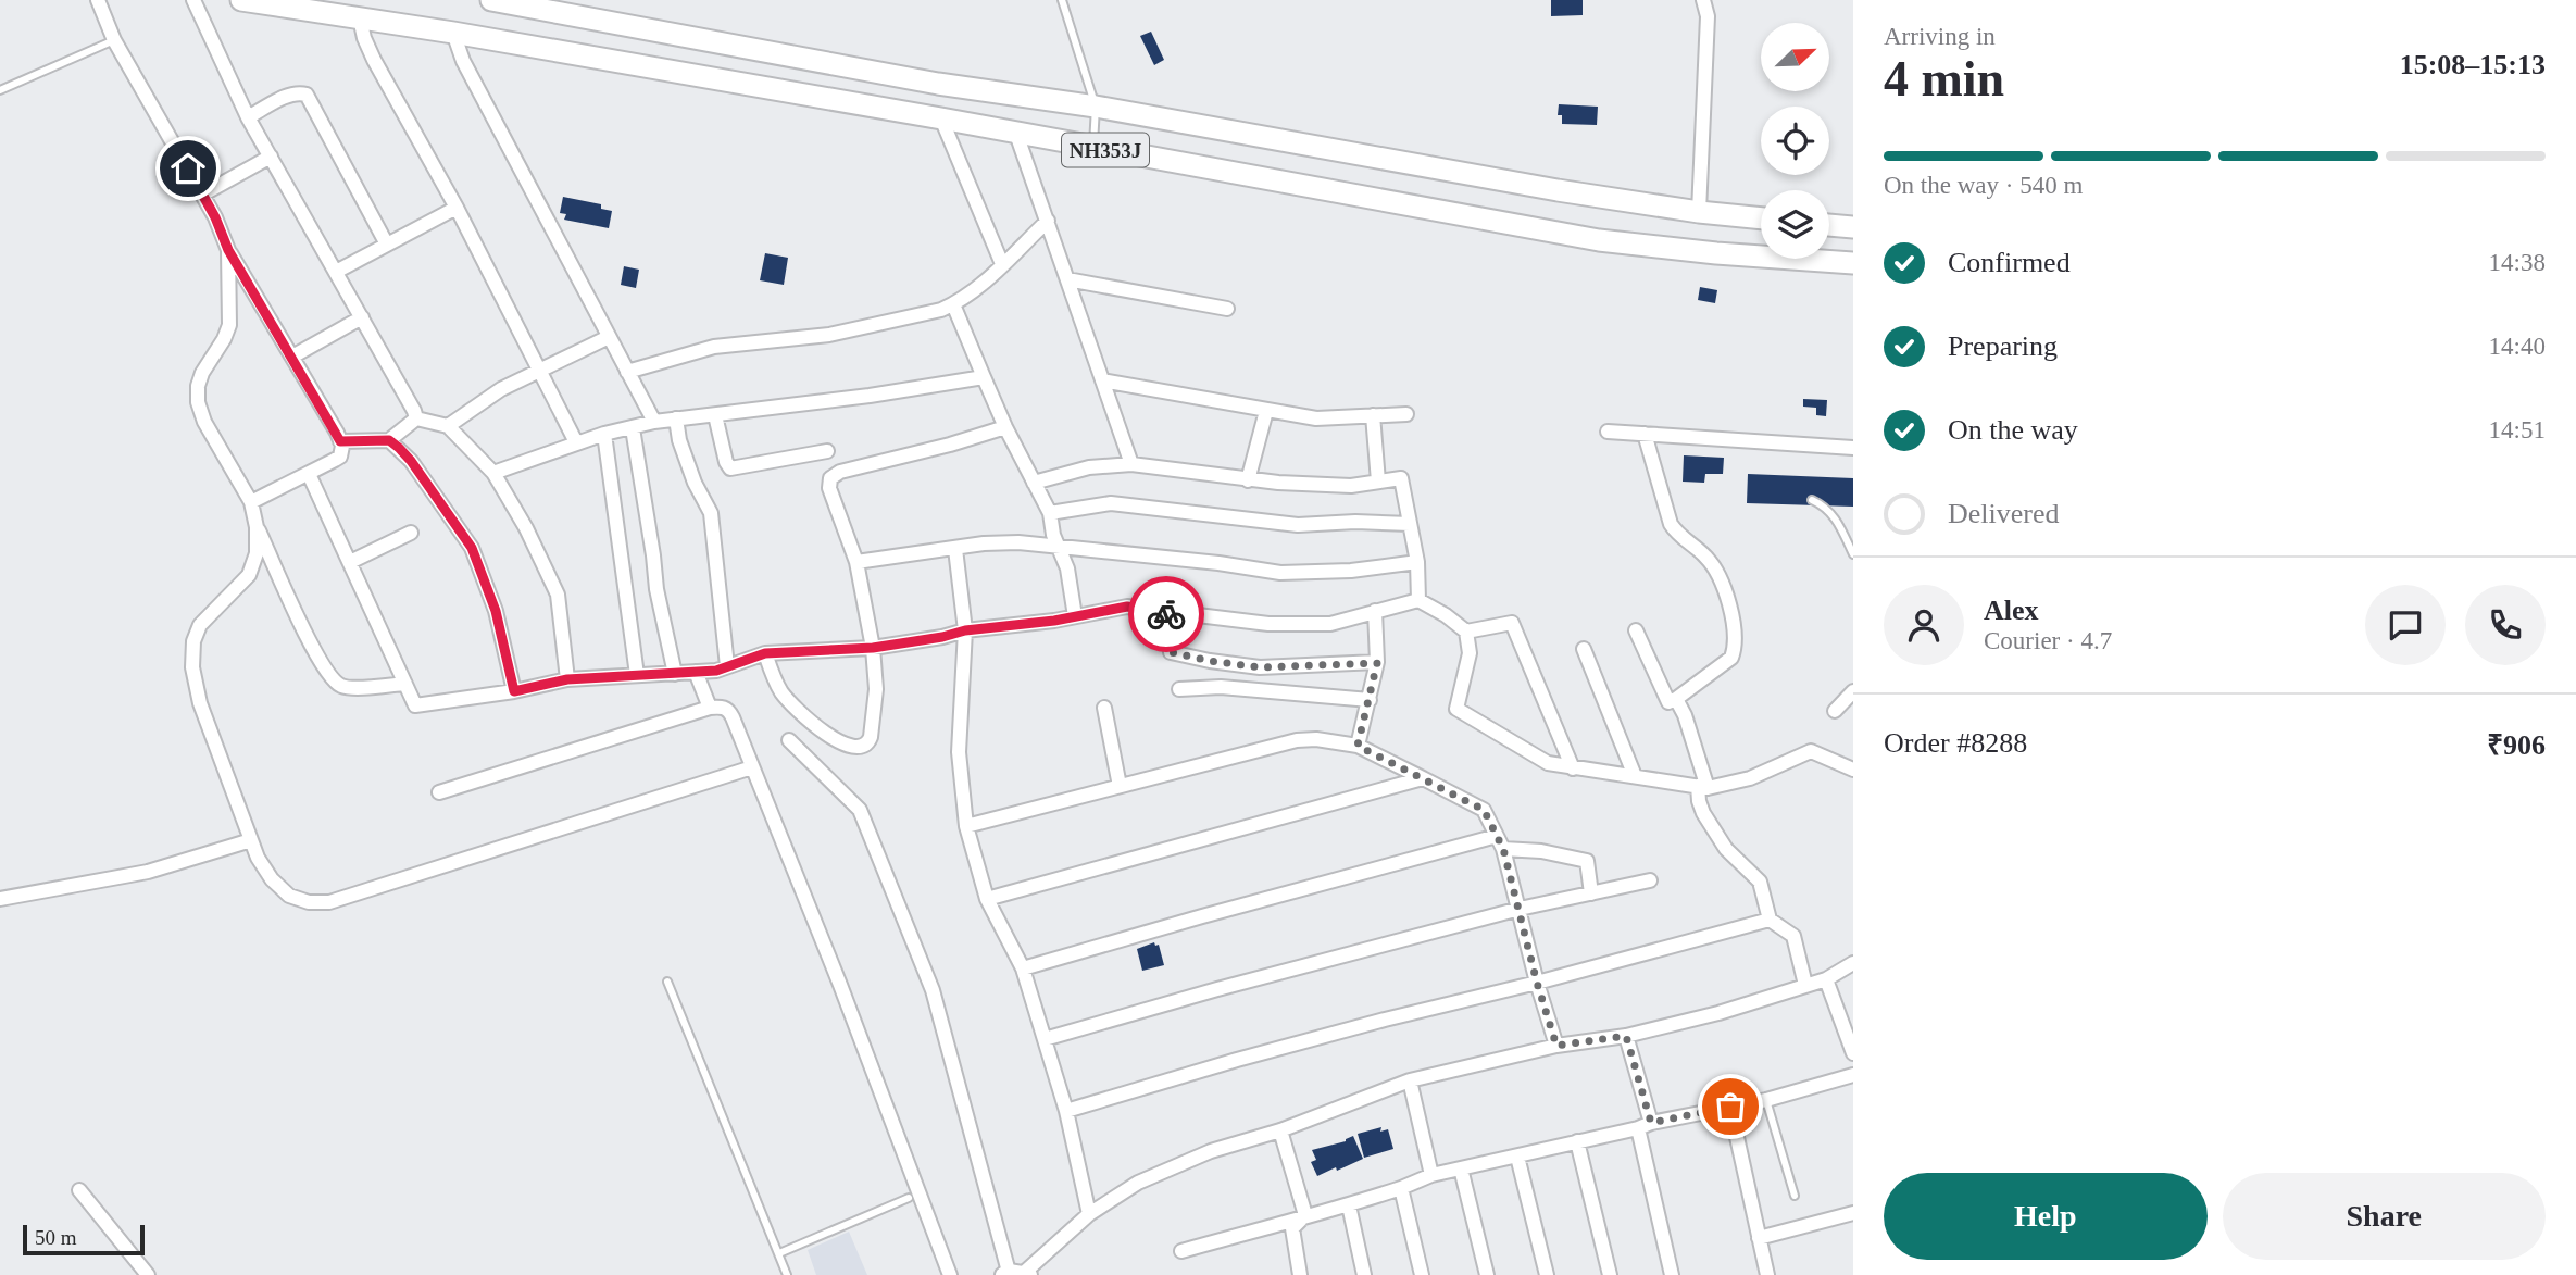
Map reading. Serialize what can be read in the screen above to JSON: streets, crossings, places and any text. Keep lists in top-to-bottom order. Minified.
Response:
{"streets":{"highway":["NH353J"]},"scale_bar":"50 m","north":"top right","page":{"heading":["4 min","Arriving in","15:08–15:13"],"panel":["Alex","Courier · 4.7","Order #8288","₹906"],"bar":"On the way · 540 m","list":[["Confirmed","14:38"],["Preparing","14:40"],["On the way","14:51"],"Delivered"],"buttons":["Help","Share"],"scale":"50 m"}}
